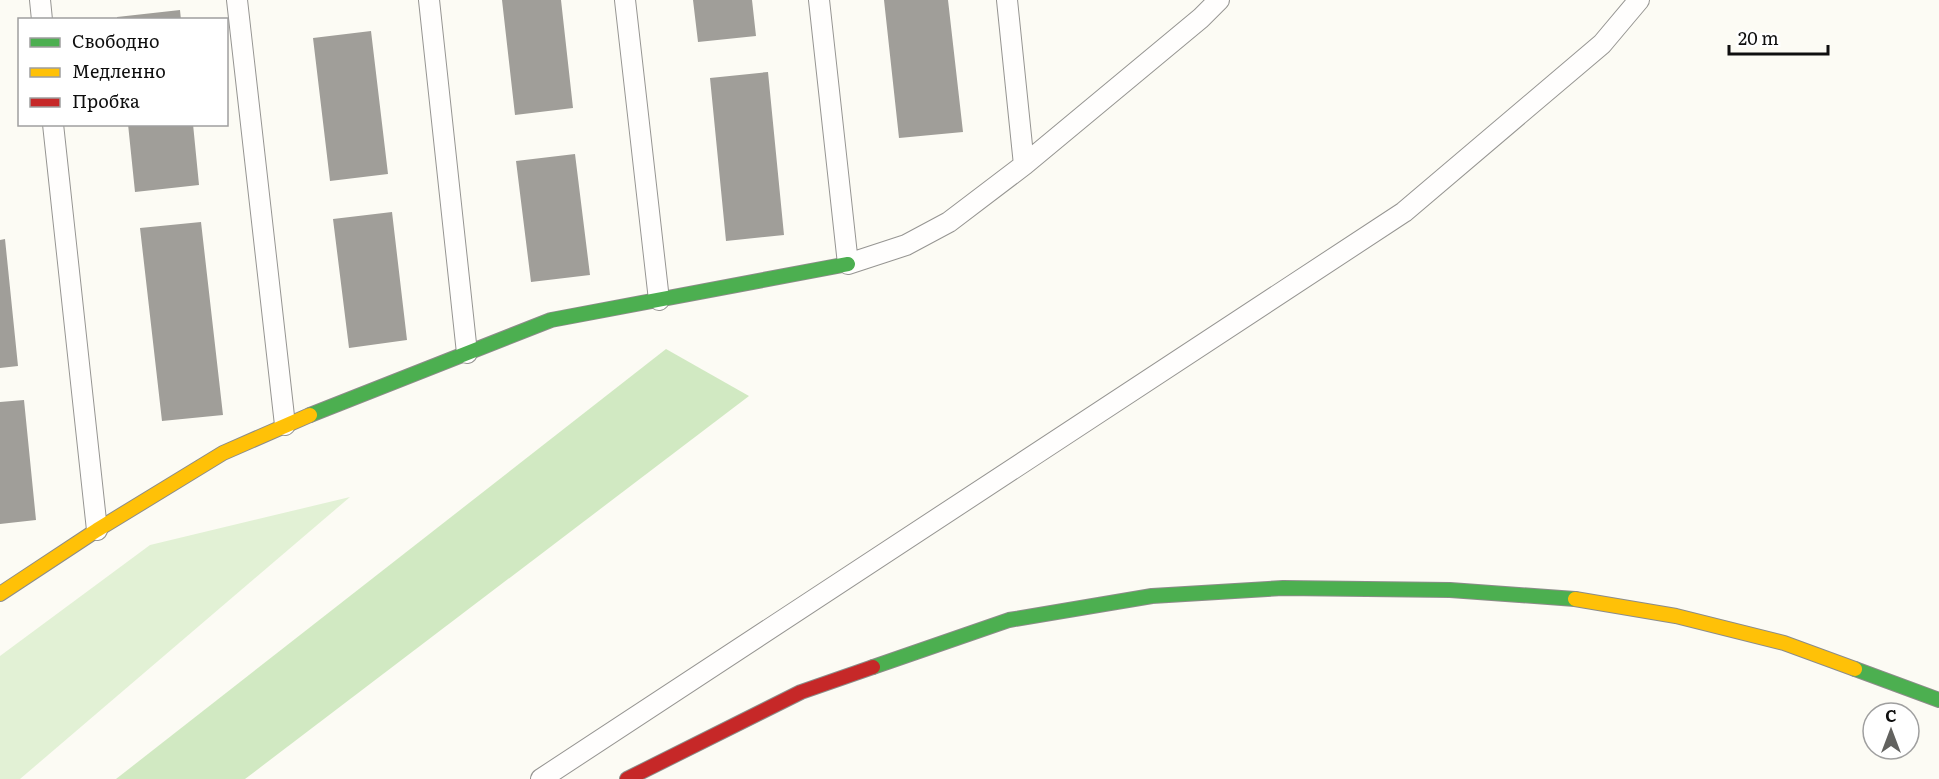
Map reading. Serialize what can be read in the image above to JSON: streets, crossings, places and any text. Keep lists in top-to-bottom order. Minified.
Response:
{"legend":["Свободно","Медленно","Пробка"],"scale_bar":"20 m","north":"top"}
